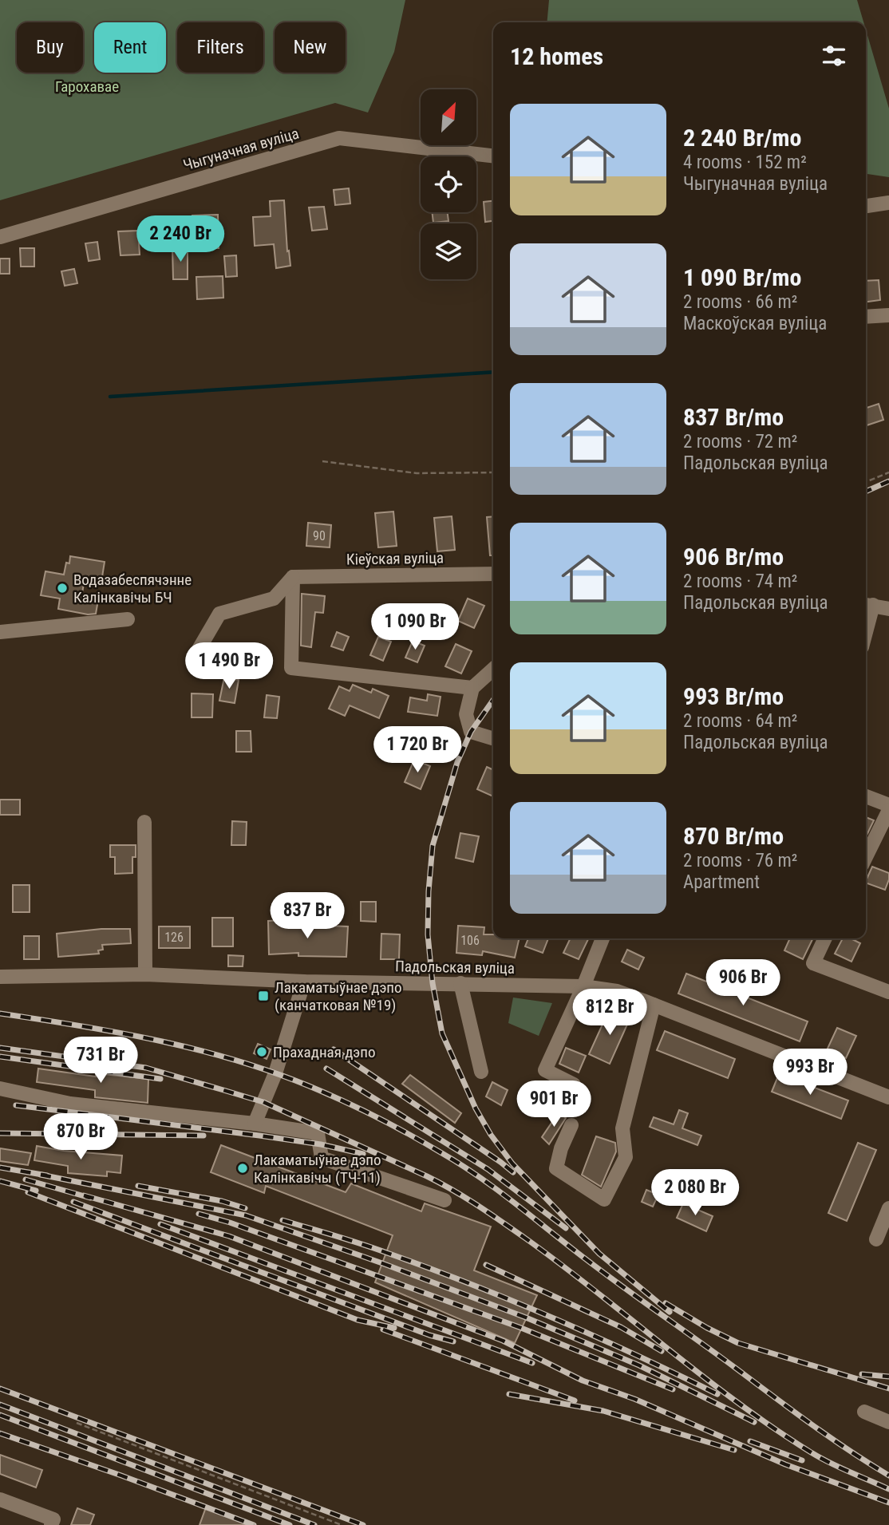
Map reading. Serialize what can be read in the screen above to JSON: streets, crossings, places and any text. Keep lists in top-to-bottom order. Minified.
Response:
{"streets":{"street":["Чыгуначная вуліца","Кіеўская вуліца","Падольская вуліца"]},"parks":["Гарохавае"],"places":{"other":["Водазабеспячэнне Калінкавічы БЧ","Прахадная дэпо","Лакаматыўнае дэпо Калінкавічы (ТЧ-11)"],"transit":["Лакаматыўнае дэпо (канчатковая №19)"]},"house_numbers":["90","126","106"],"north":"top right","page":{"chip":["Buy","Rent","Filters","New"],"heading":"12 homes","list":[{"name":"2 240 Br/mo","note":"4 rooms · 152 m² · Чыгуначная вуліца"},{"name":"1 090 Br/mo","note":"2 rooms · 66 m² · Маскоўская вуліца"},{"name":"837 Br/mo","note":"2 rooms · 72 m² · Падольская вуліца"},{"name":"906 Br/mo","note":"2 rooms · 74 m² · Падольская вуліца"},{"name":"993 Br/mo","note":"2 rooms · 64 m² · Падольская вуліца"},{"name":"870 Br/mo","note":"2 rooms · 76 m² · Apartment"}],"price":["2 240 Br","1 090 Br","1 490 Br","1 720 Br","837 Br","906 Br","812 Br","731 Br","993 Br","901 Br","870 Br","2 080 Br"]}}
